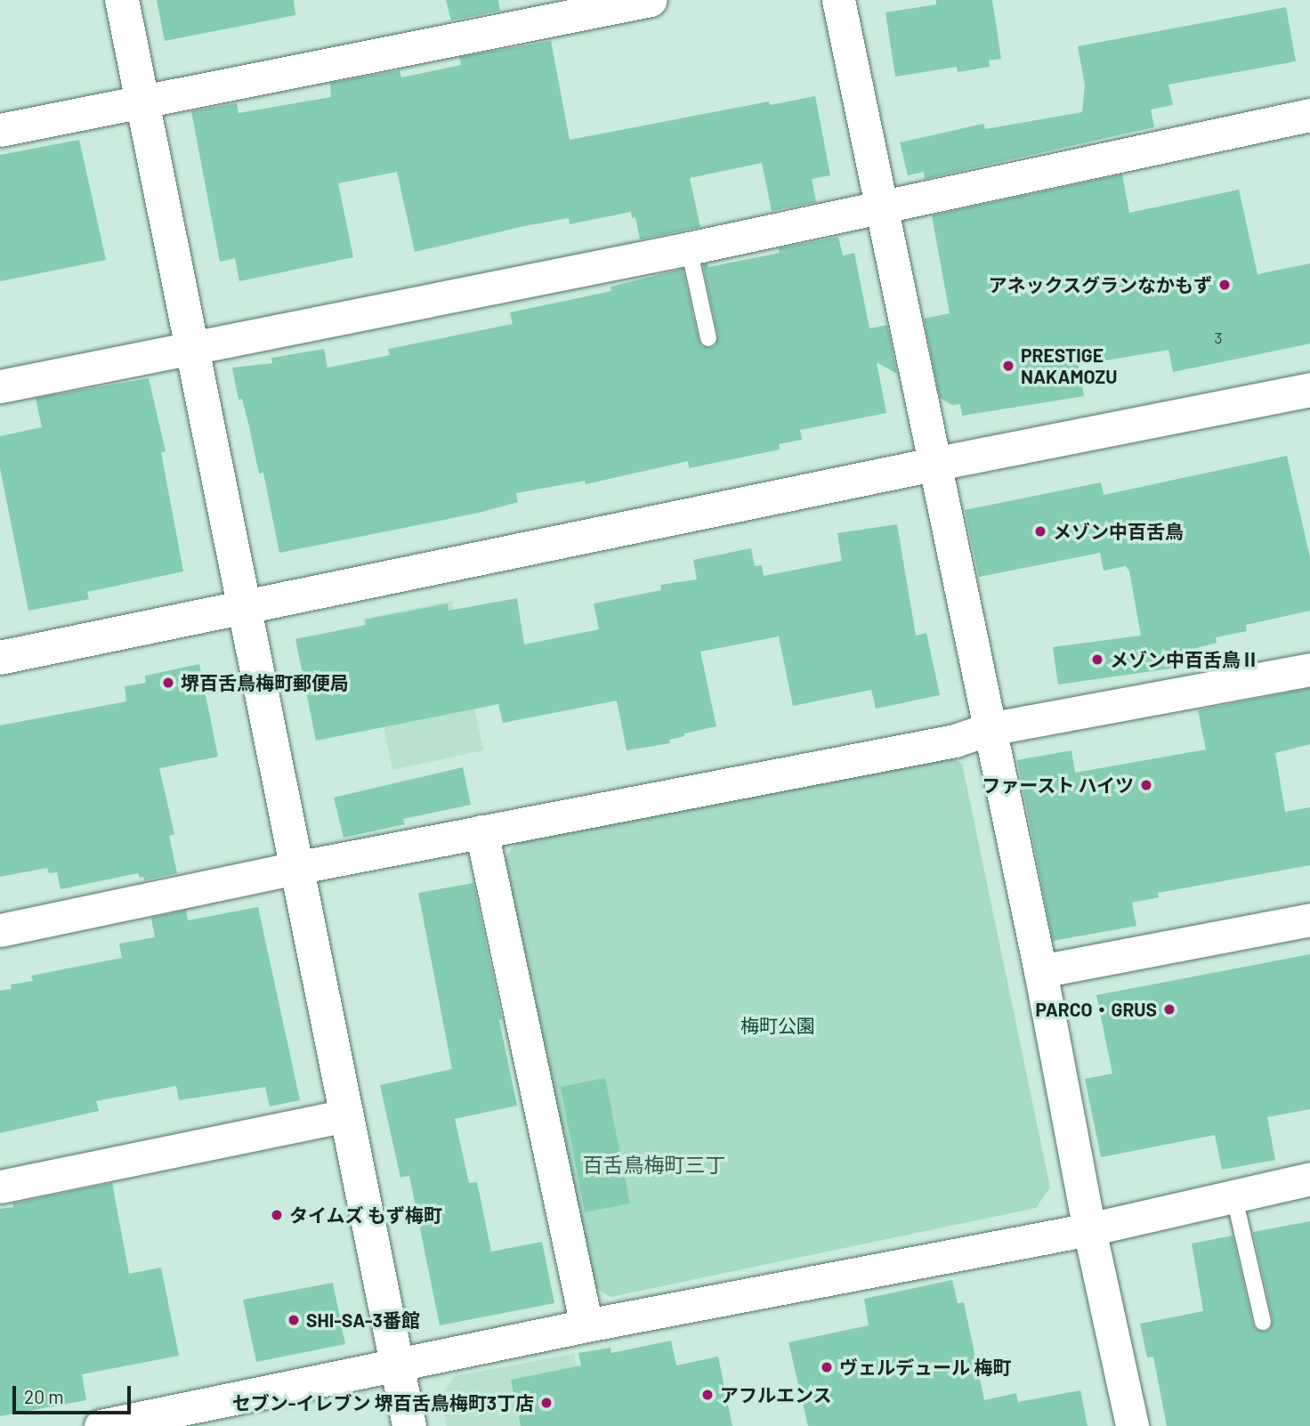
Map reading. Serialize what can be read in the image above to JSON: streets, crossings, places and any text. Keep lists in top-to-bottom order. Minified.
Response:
{"districts":["百舌鳥梅町三丁"],"parks":["梅町公園"],"places":["アネックスグランなかもず","PRESTIGE NAKAMOZU","メゾン中百舌鳥","メゾン中百舌鳥Ⅱ","堺百舌鳥梅町郵便局","ファースト ハイツ","PARCO・GRUS","タイムズ もず梅町","SHI-SA-3番館","ヴェルデュール 梅町","アフルエンス","セブン-イレブン 堺百舌鳥梅町3丁店"],"house_numbers":["3"],"scale_bar":"20 m"}
